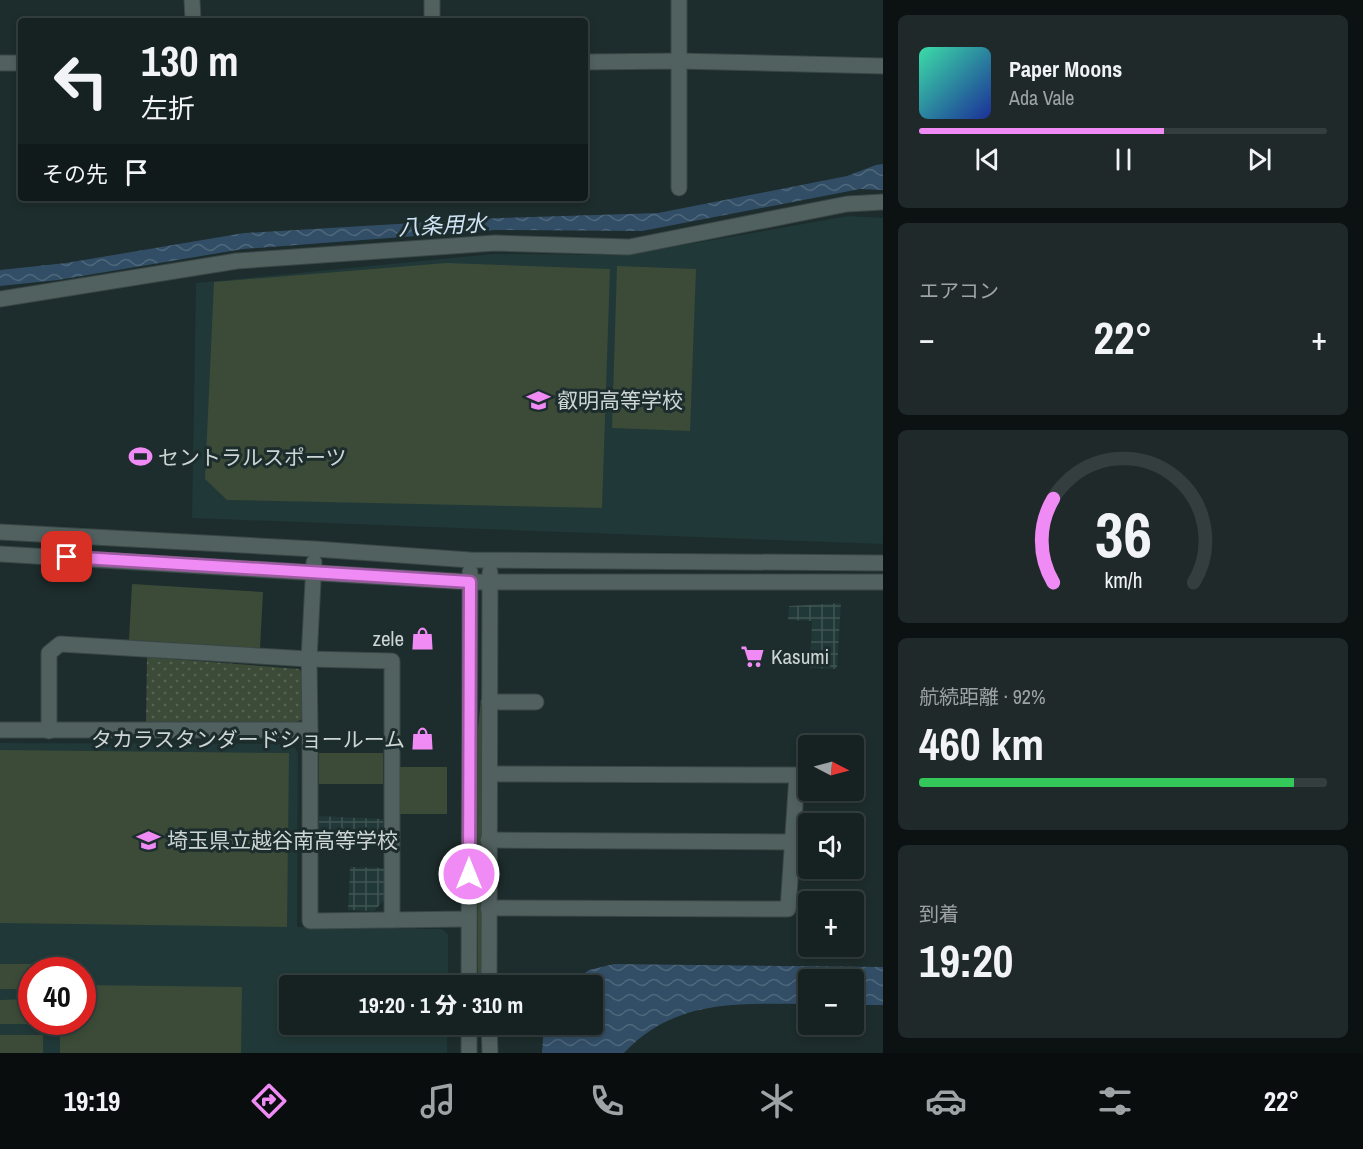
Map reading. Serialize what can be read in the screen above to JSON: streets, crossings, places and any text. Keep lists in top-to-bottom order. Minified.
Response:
{"water":["八条用水"],"places":{"school or university":["叡明高等学校","埼玉県立越谷南高等学校"],"sports":["セントラルスポーツ"],"shop":["zele","タカラスタンダードショールーム"],"supermarket":["Kasumi"]},"north":"right","page":{"turn":["130 m","左折"],"song":["Paper Moons","Ada Vale"],"then":"その先","tile":["エアコン",["航続距離 · 92%","460 km"],["到着","19:20"]],"heat":["−","22°","+"],"map_buttons":["+","−"],"limit":"40","trip":"19:20 · 1 分 · 310 m","tabs":["19:19","22°"],"gauge":["36","km/h"]}}
